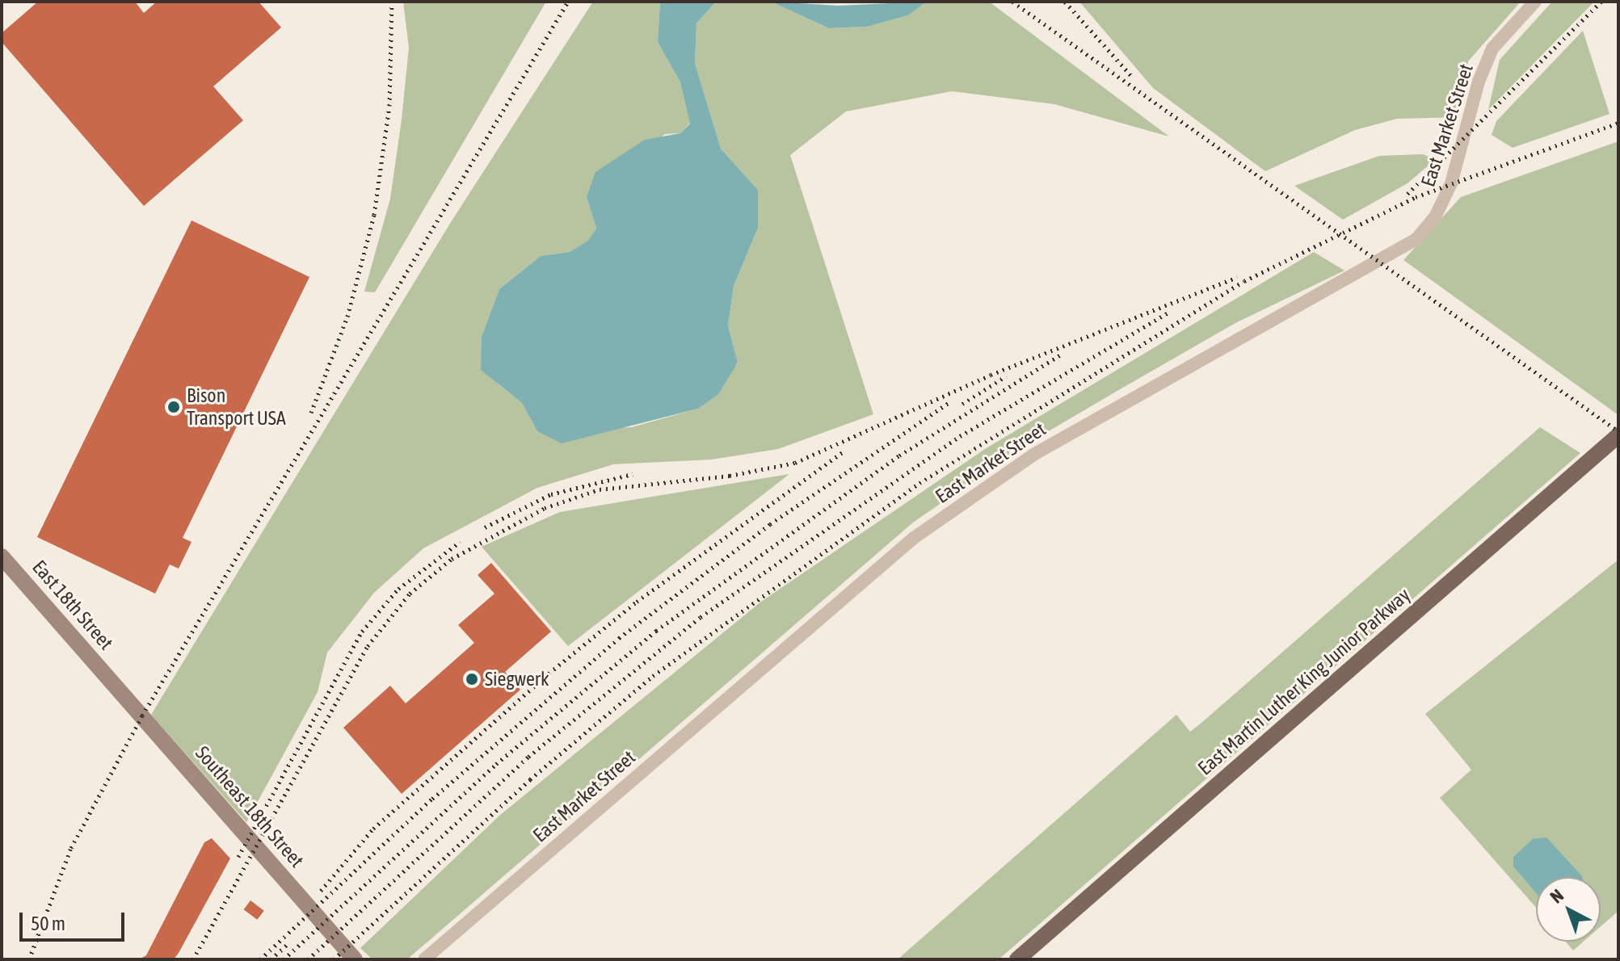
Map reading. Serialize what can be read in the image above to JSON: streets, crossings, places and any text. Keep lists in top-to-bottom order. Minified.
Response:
{"streets":{"main road":["East Martin Luther King Junior Parkway"],"street":["East Market Street","East 18th Street","Southeast 18th Street"]},"crossings":[["East 18th Street","Southeast 18th Street"]],"places":["Bison Transport USA","Siegwerk"],"scale_bar":"50 m","north":"top left"}
